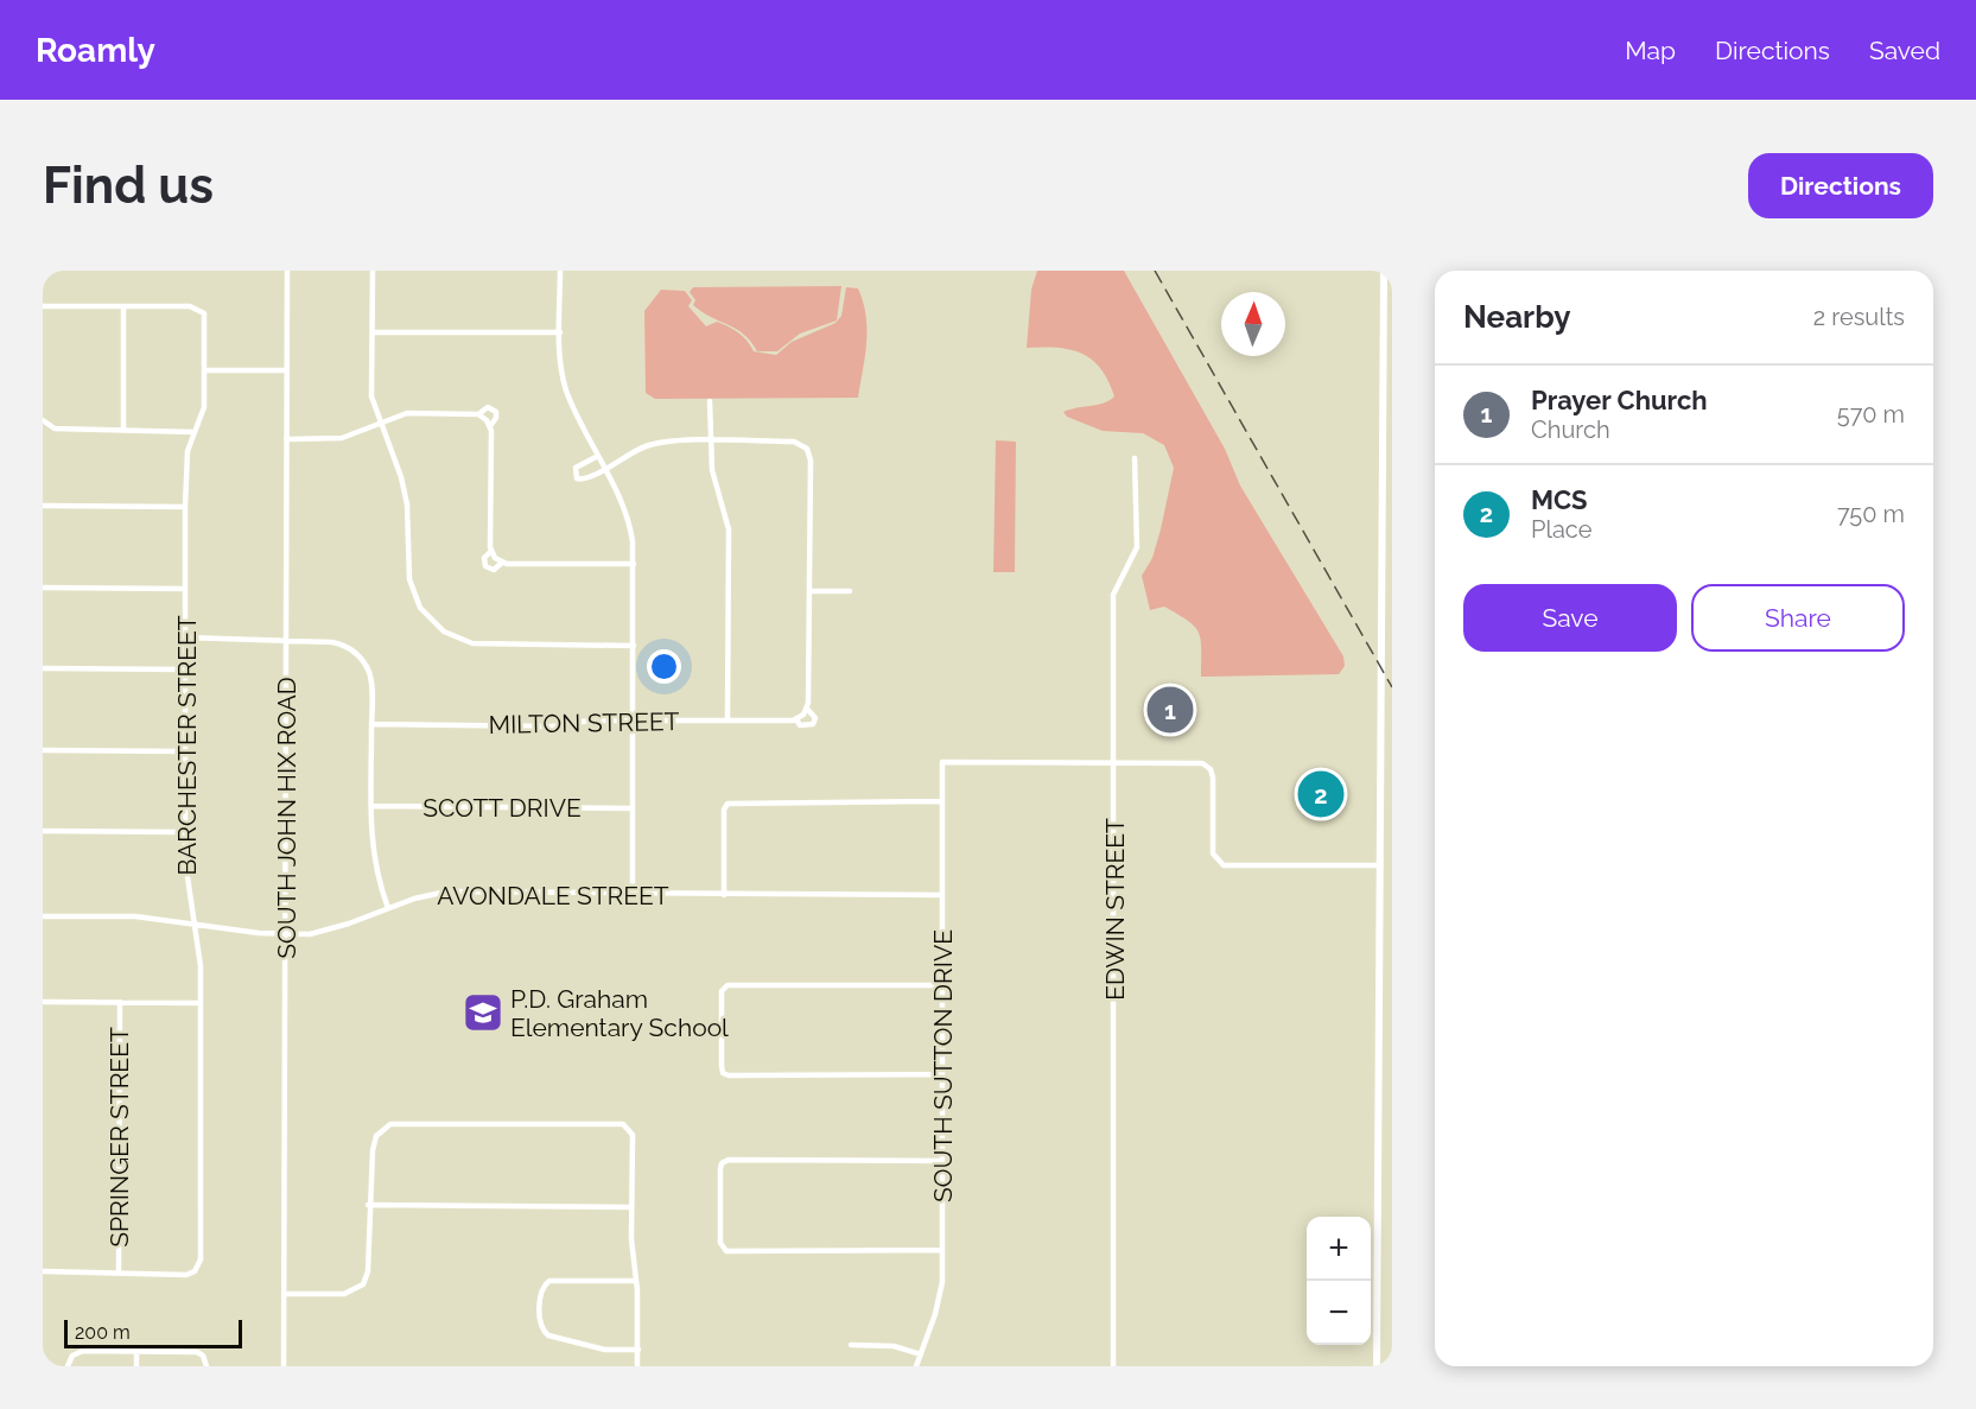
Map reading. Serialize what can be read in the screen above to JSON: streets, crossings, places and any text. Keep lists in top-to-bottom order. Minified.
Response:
{"streets":{"street":["MILTON STREET","BARCHESTER STREET","SCOTT DRIVE","SOUTH JOHN HIX ROAD","AVONDALE STREET","EDWIN STREET","SOUTH SUTTON DRIVE","SPRINGER STREET"]},"crossings":[["BARCHESTER STREET","AVONDALE STREET"],["BARCHESTER STREET","SPRINGER STREET"],["SOUTH JOHN HIX ROAD","AVONDALE STREET"],["AVONDALE STREET","SOUTH SUTTON DRIVE"],["EDWIN STREET","SOUTH SUTTON DRIVE"]],"places":{"school or university":["P.D. Graham Elementary School"]},"scale_bar":"200 m","north":"top","page":{"header":"Roamly","nav":["Map","Directions","Saved"],"buttons":["Directions",["Save","Share"]],"title":"Find us","heading":["Nearby","2 results"],"list":[{"mark":"1","name":"Prayer Church","note":"Church","value":"570 m"},{"mark":"2","name":"MCS","note":"Place","value":"750 m"}],"pins":["1","2"],"map_buttons":["+","−"],"scale":"200 m"}}
